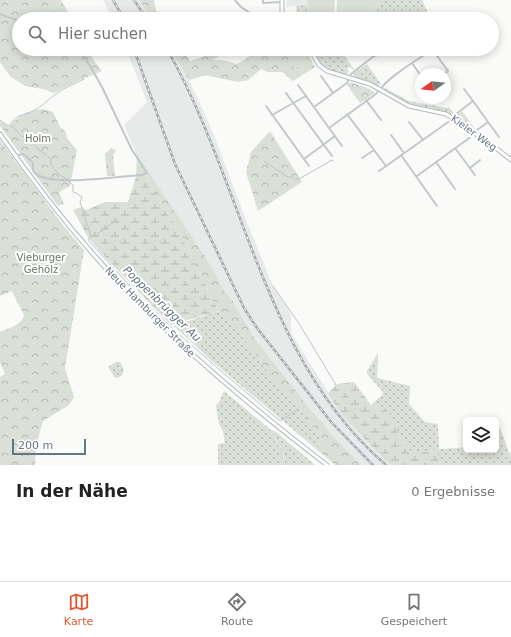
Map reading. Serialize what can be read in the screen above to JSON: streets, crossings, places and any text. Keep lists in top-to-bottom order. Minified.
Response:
{"streets":{"main road":["Kieler Weg","Neue Hamburger Straße"]},"water":["Poppenbrügger Au"],"parks":["Holm","Vieburger Gehölz"],"scale_bar":"200 m","north":"left","page":{"search":"Hier suchen","scale":"200 m","heading":["In der Nähe","0 Ergebnisse"],"nav":["Karte","Route","Gespeichert"]}}
